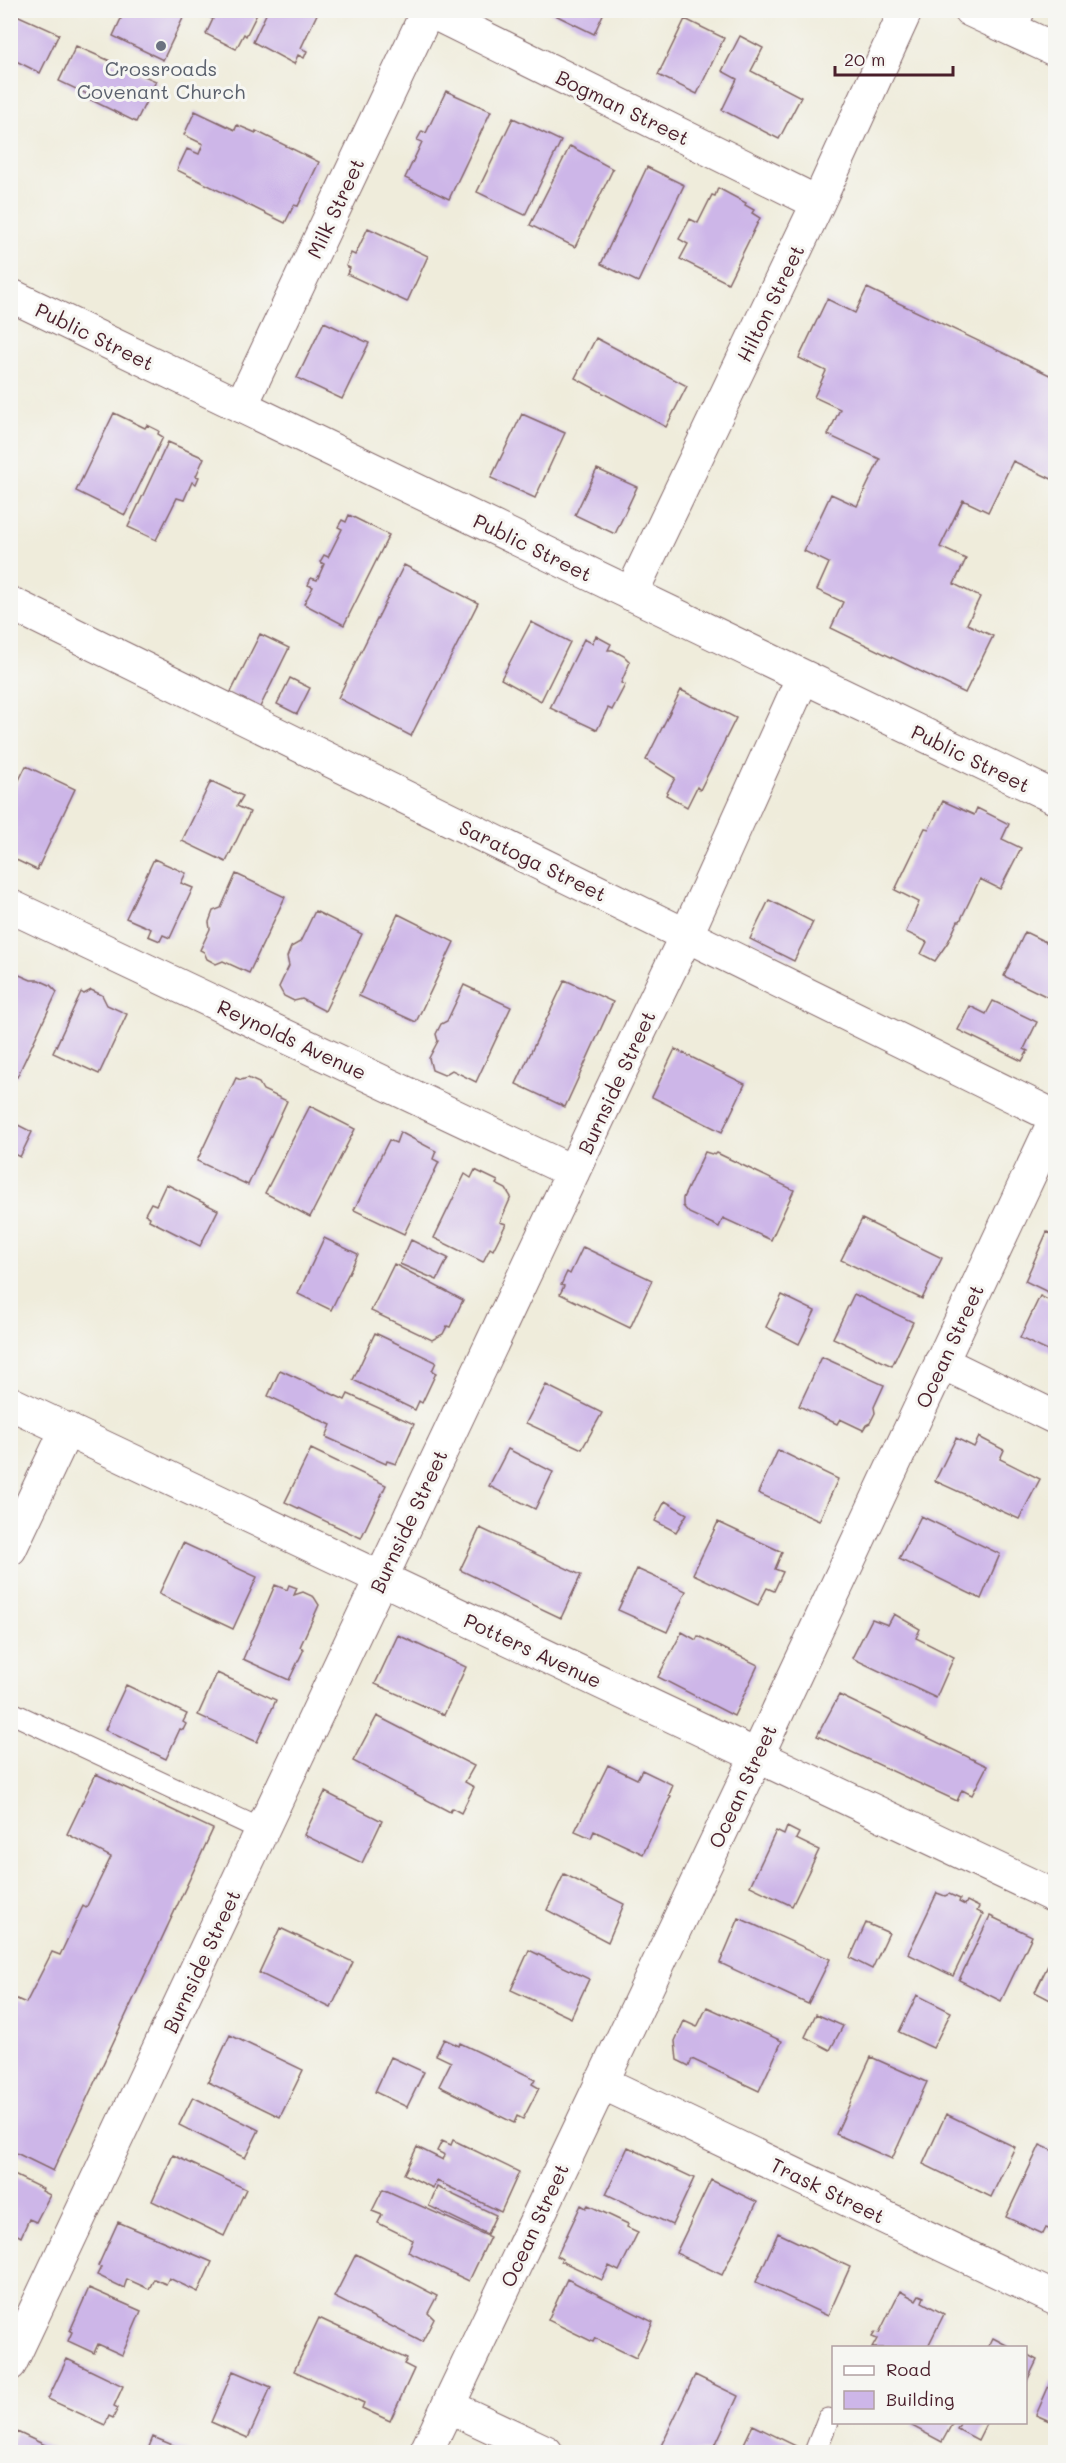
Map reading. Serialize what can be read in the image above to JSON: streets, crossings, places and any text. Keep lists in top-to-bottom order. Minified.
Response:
{"streets":{"street":["Bogman Street","Milk Street","Hilton Street","Public Street","Saratoga Street","Reynolds Avenue","Burnside Street","Ocean Street","Potters Avenue","Trask Street"]},"crossings":[["Bogman Street","Milk Street"],["Bogman Street","Hilton Street"],["Milk Street","Public Street"],["Hilton Street","Public Street"],["Public Street","Burnside Street"],["Saratoga Street","Burnside Street"],["Saratoga Street","Ocean Street"],["Reynolds Avenue","Burnside Street"],["Burnside Street","Potters Avenue"],["Ocean Street","Potters Avenue"],["Ocean Street","Trask Street"]],"places":["Crossroads Covenant Church"],"legend":["Road","Building"],"scale_bar":"20 m"}
